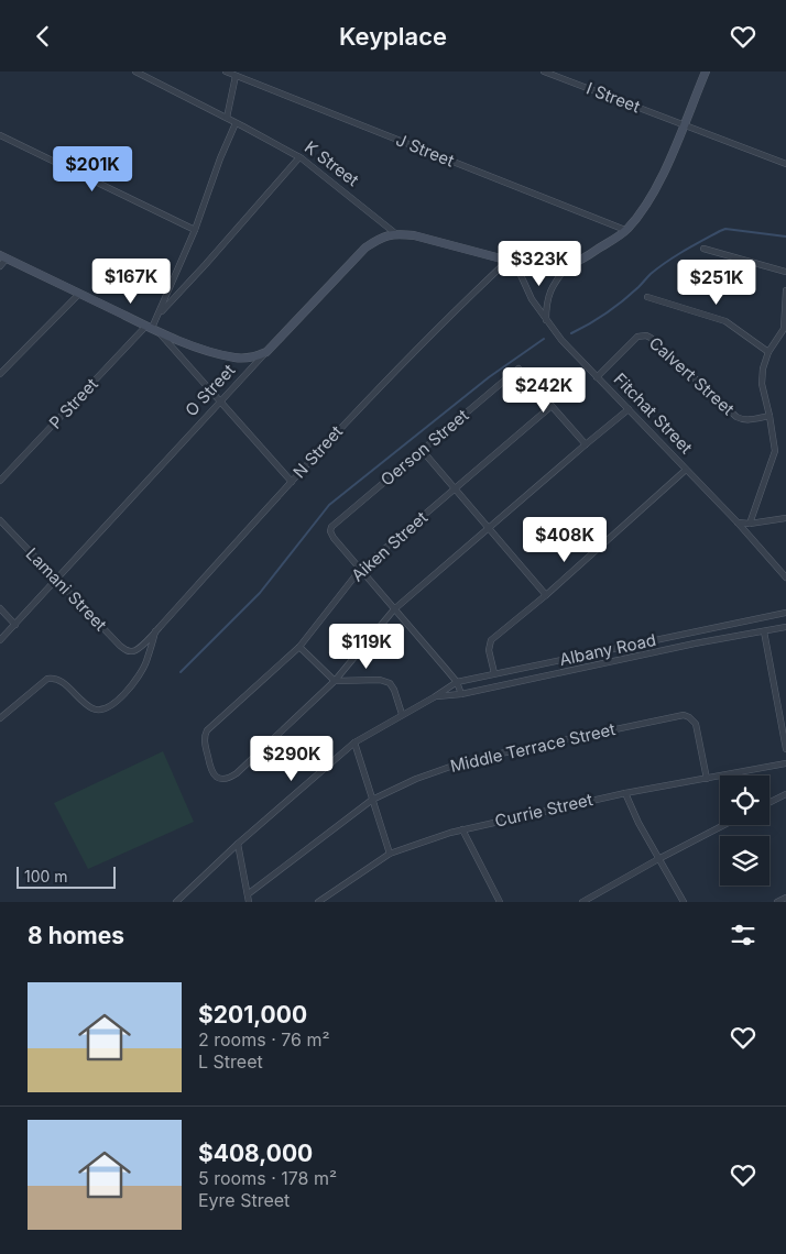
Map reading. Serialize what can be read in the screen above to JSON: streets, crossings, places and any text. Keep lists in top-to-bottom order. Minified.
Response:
{"streets":{"street":["I Street","J Street","K Street","Calvert Street","O Street","P Street","Fitchat Street","Oerson Street","N Street","Aiken Street","Lamani Street","Albany Road","Middle Terrace Street","Currie Street"]},"crossings":[["K Street","O Street"],["K Street","P Street"],["K Street","Fitchat Street"],["K Street","N Street"],["Calvert Street","Fitchat Street"],["O Street","Lamani Street"],["Oerson Street","Aiken Street"],["N Street","Lamani Street"],["Middle Terrace Street","Currie Street"]],"scale_bar":"100 m","page":{"header":"Keyplace","price":["$201K","$323K","$167K","$251K","$242K","$408K","$119K","$290K"],"scale":"100 m","heading":"8 homes","list":[{"name":"$201,000","note":"2 rooms · 76 m² · L Street"},{"name":"$408,000","note":"5 rooms · 178 m² · Eyre Street"}]}}
